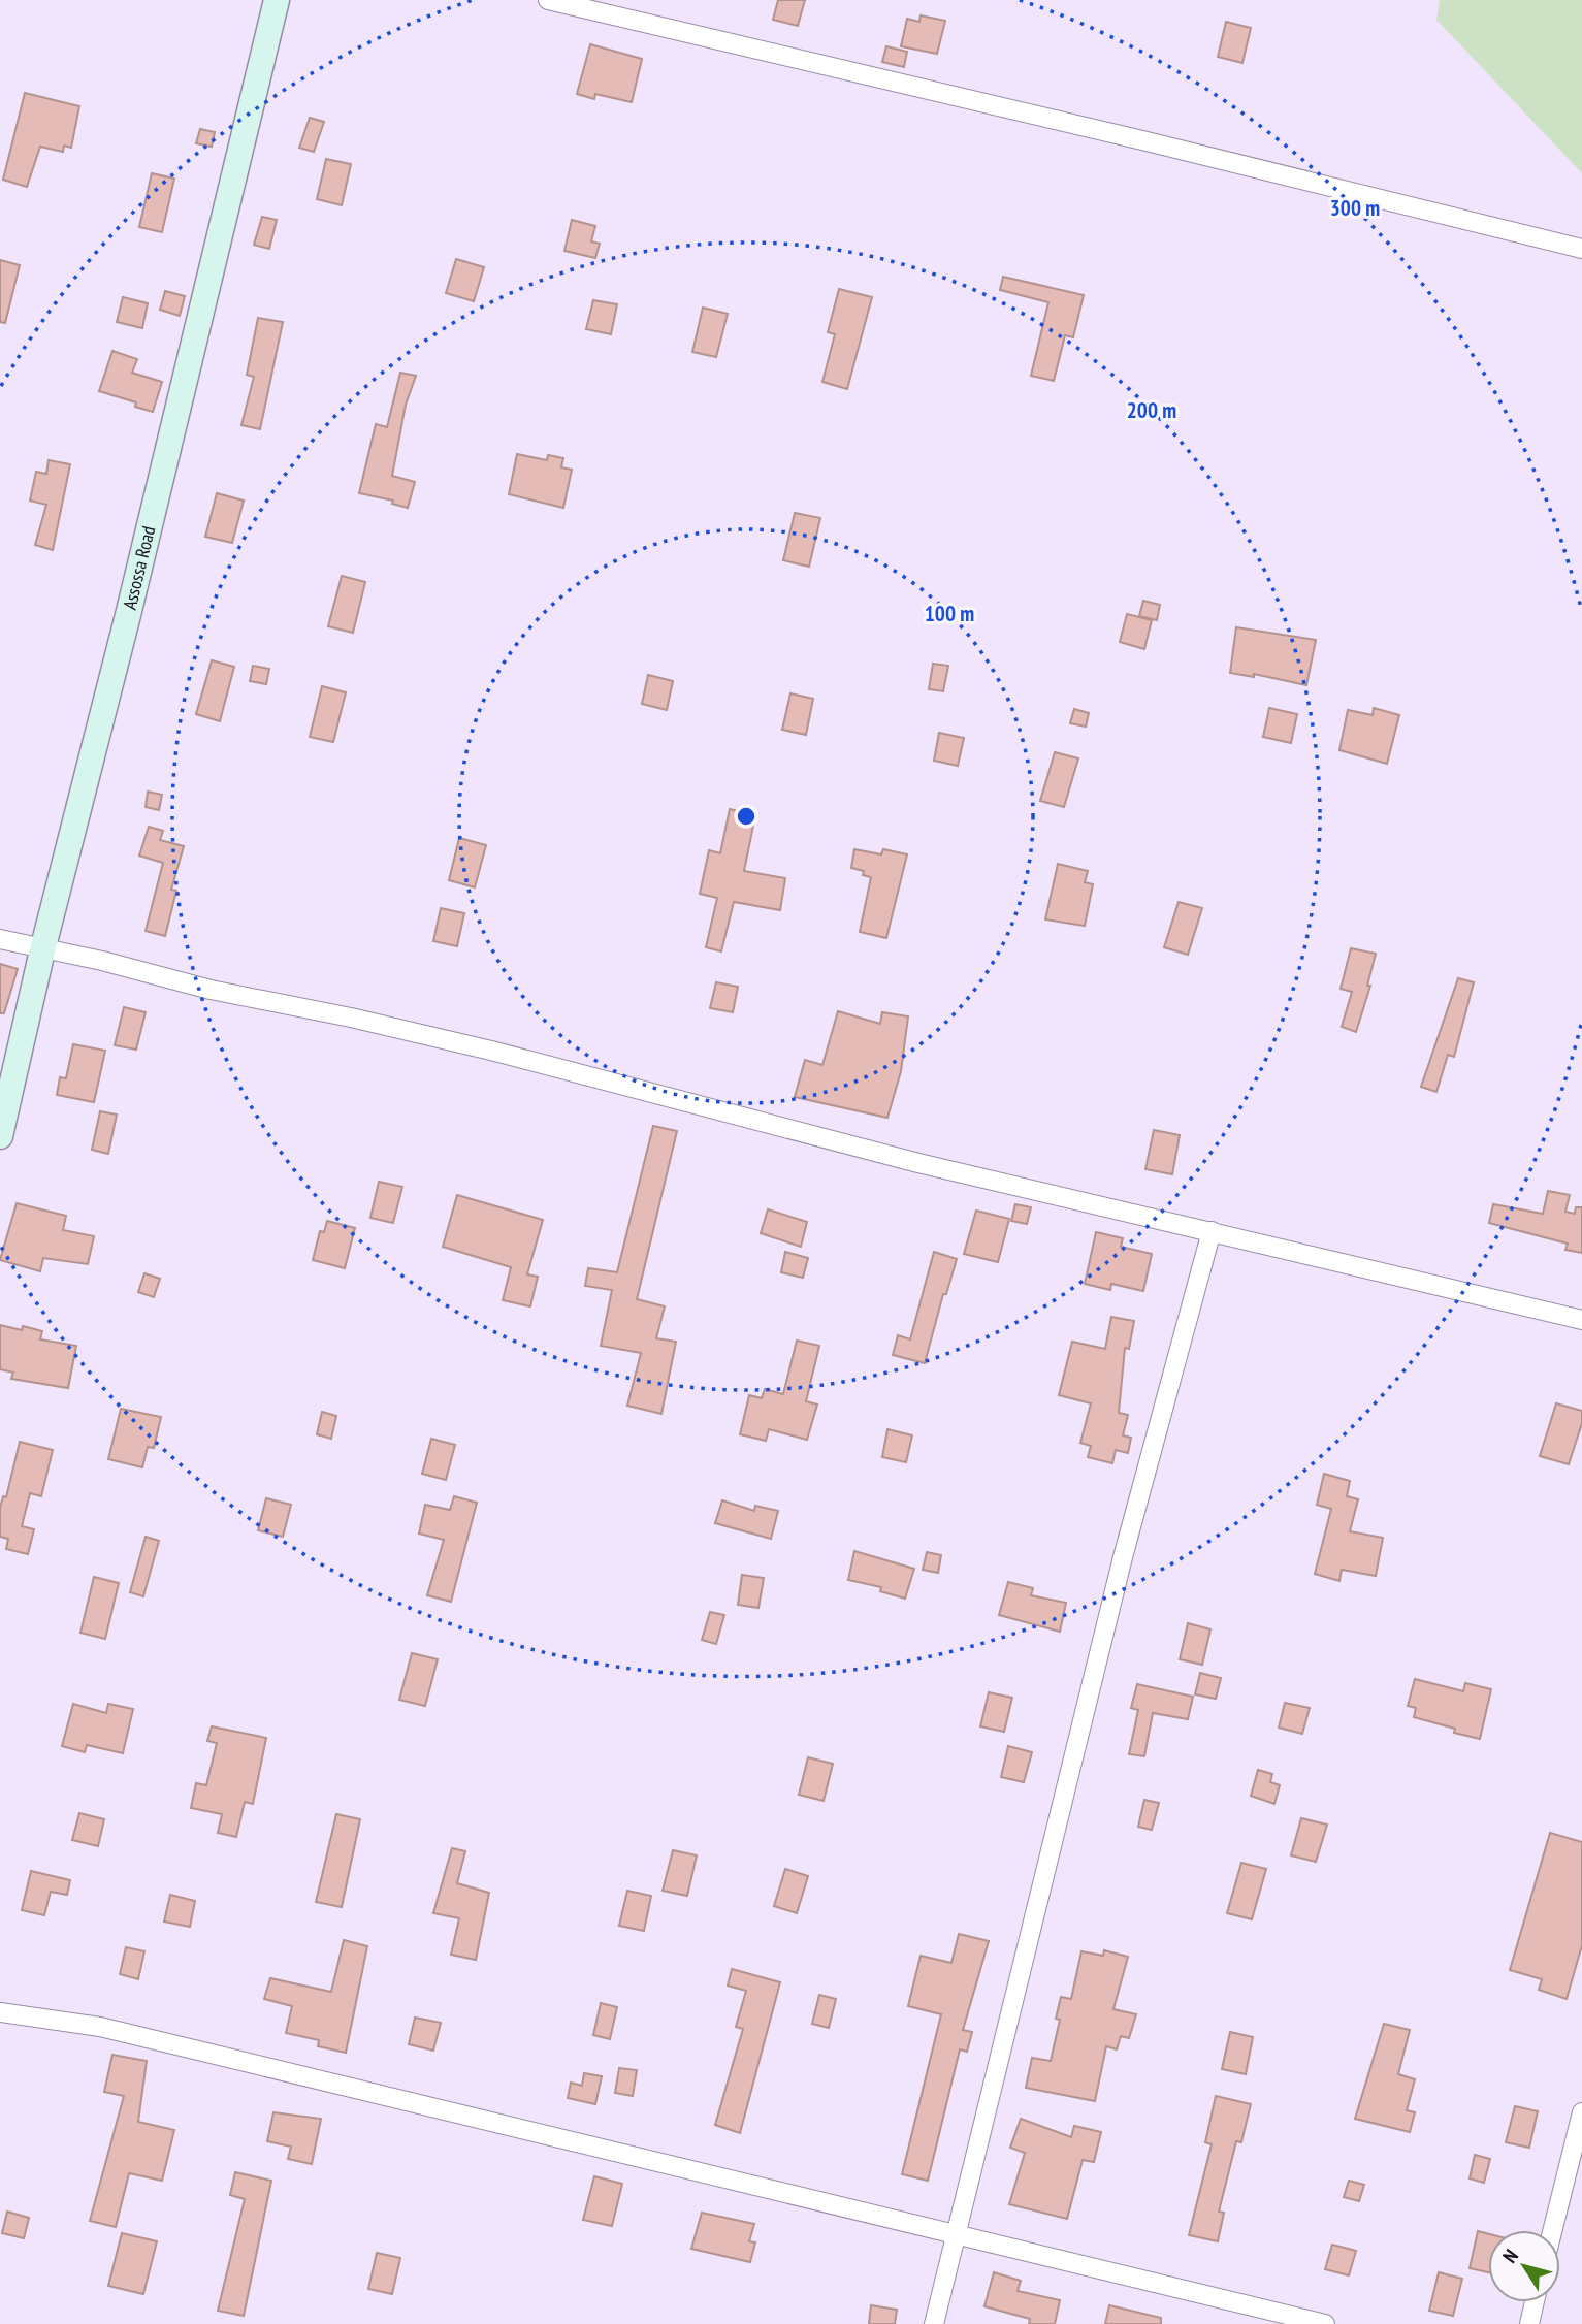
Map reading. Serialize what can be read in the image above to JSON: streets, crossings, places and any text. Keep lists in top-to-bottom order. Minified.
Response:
{"streets":{"street":["Assossa Road"]},"north":"top left","rings":["300 m","200 m","100 m"]}
